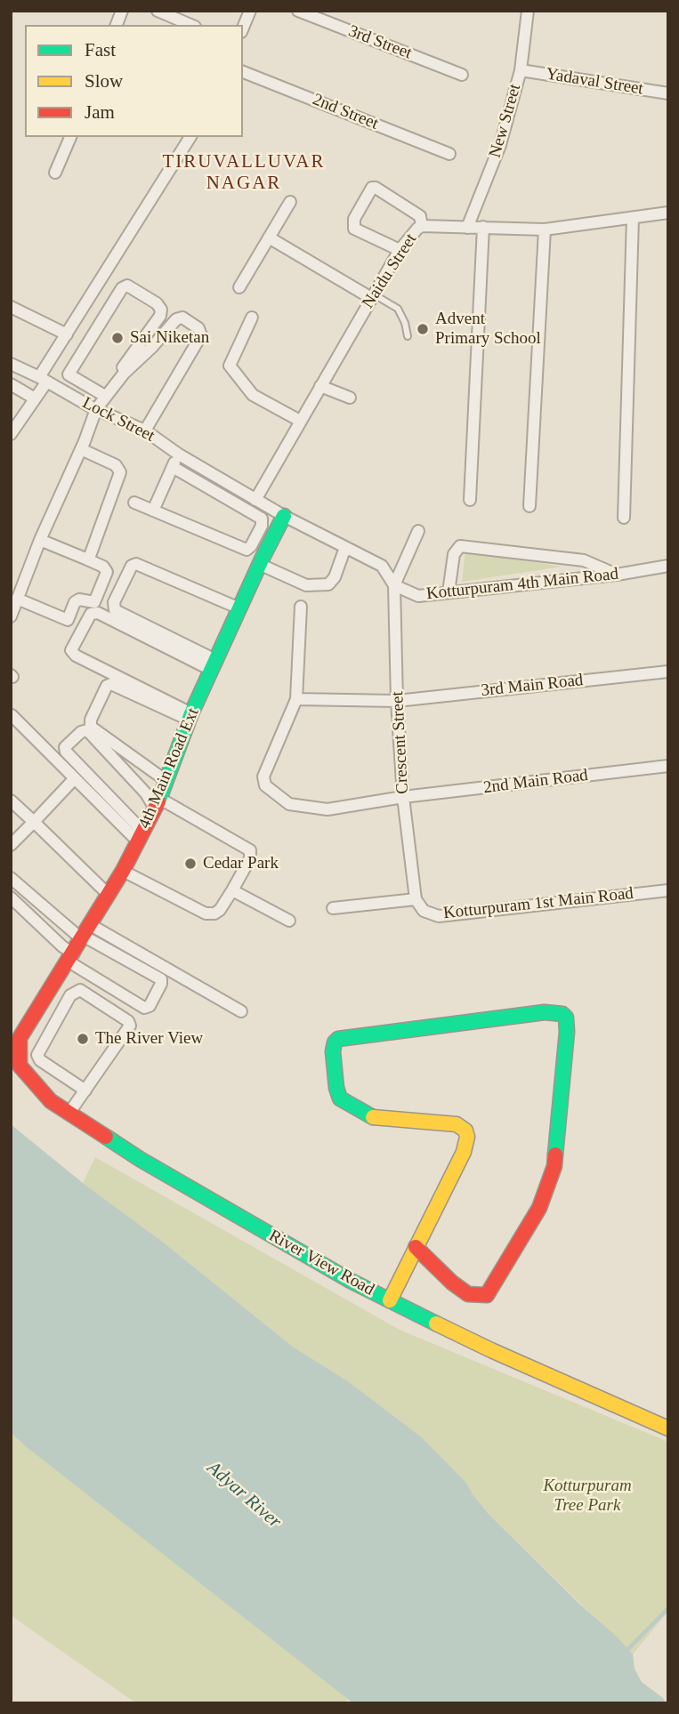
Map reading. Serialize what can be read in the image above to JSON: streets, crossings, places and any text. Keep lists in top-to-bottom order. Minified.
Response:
{"streets":{"street":["3rd Street","Yadaval Street","2nd Street","New Street","Naidu Street","Lock Street","Kotturpuram 4th Main Road","3rd Main Road","Crescent Street","4th Main Road Ext","2nd Main Road","Kotturpuram 1st Main Road","River View Road"]},"crossings":[["Yadaval Street","New Street"],["New Street","Naidu Street"],["Naidu Street","Lock Street"],["Kotturpuram 4th Main Road","Crescent Street"],["3rd Main Road","Crescent Street"],["3rd Main Road","2nd Main Road"],["Crescent Street","2nd Main Road"],["Crescent Street","Kotturpuram 1st Main Road"],["4th Main Road Ext","River View Road"]],"districts":["TIRUVALLUVAR NAGAR"],"water":["Adyar River"],"parks":["Kotturpuram Tree Park"],"places":["Advent Primary School","Sai Niketan","Cedar Park","The River View"],"legend":["Fast","Slow","Jam"]}
